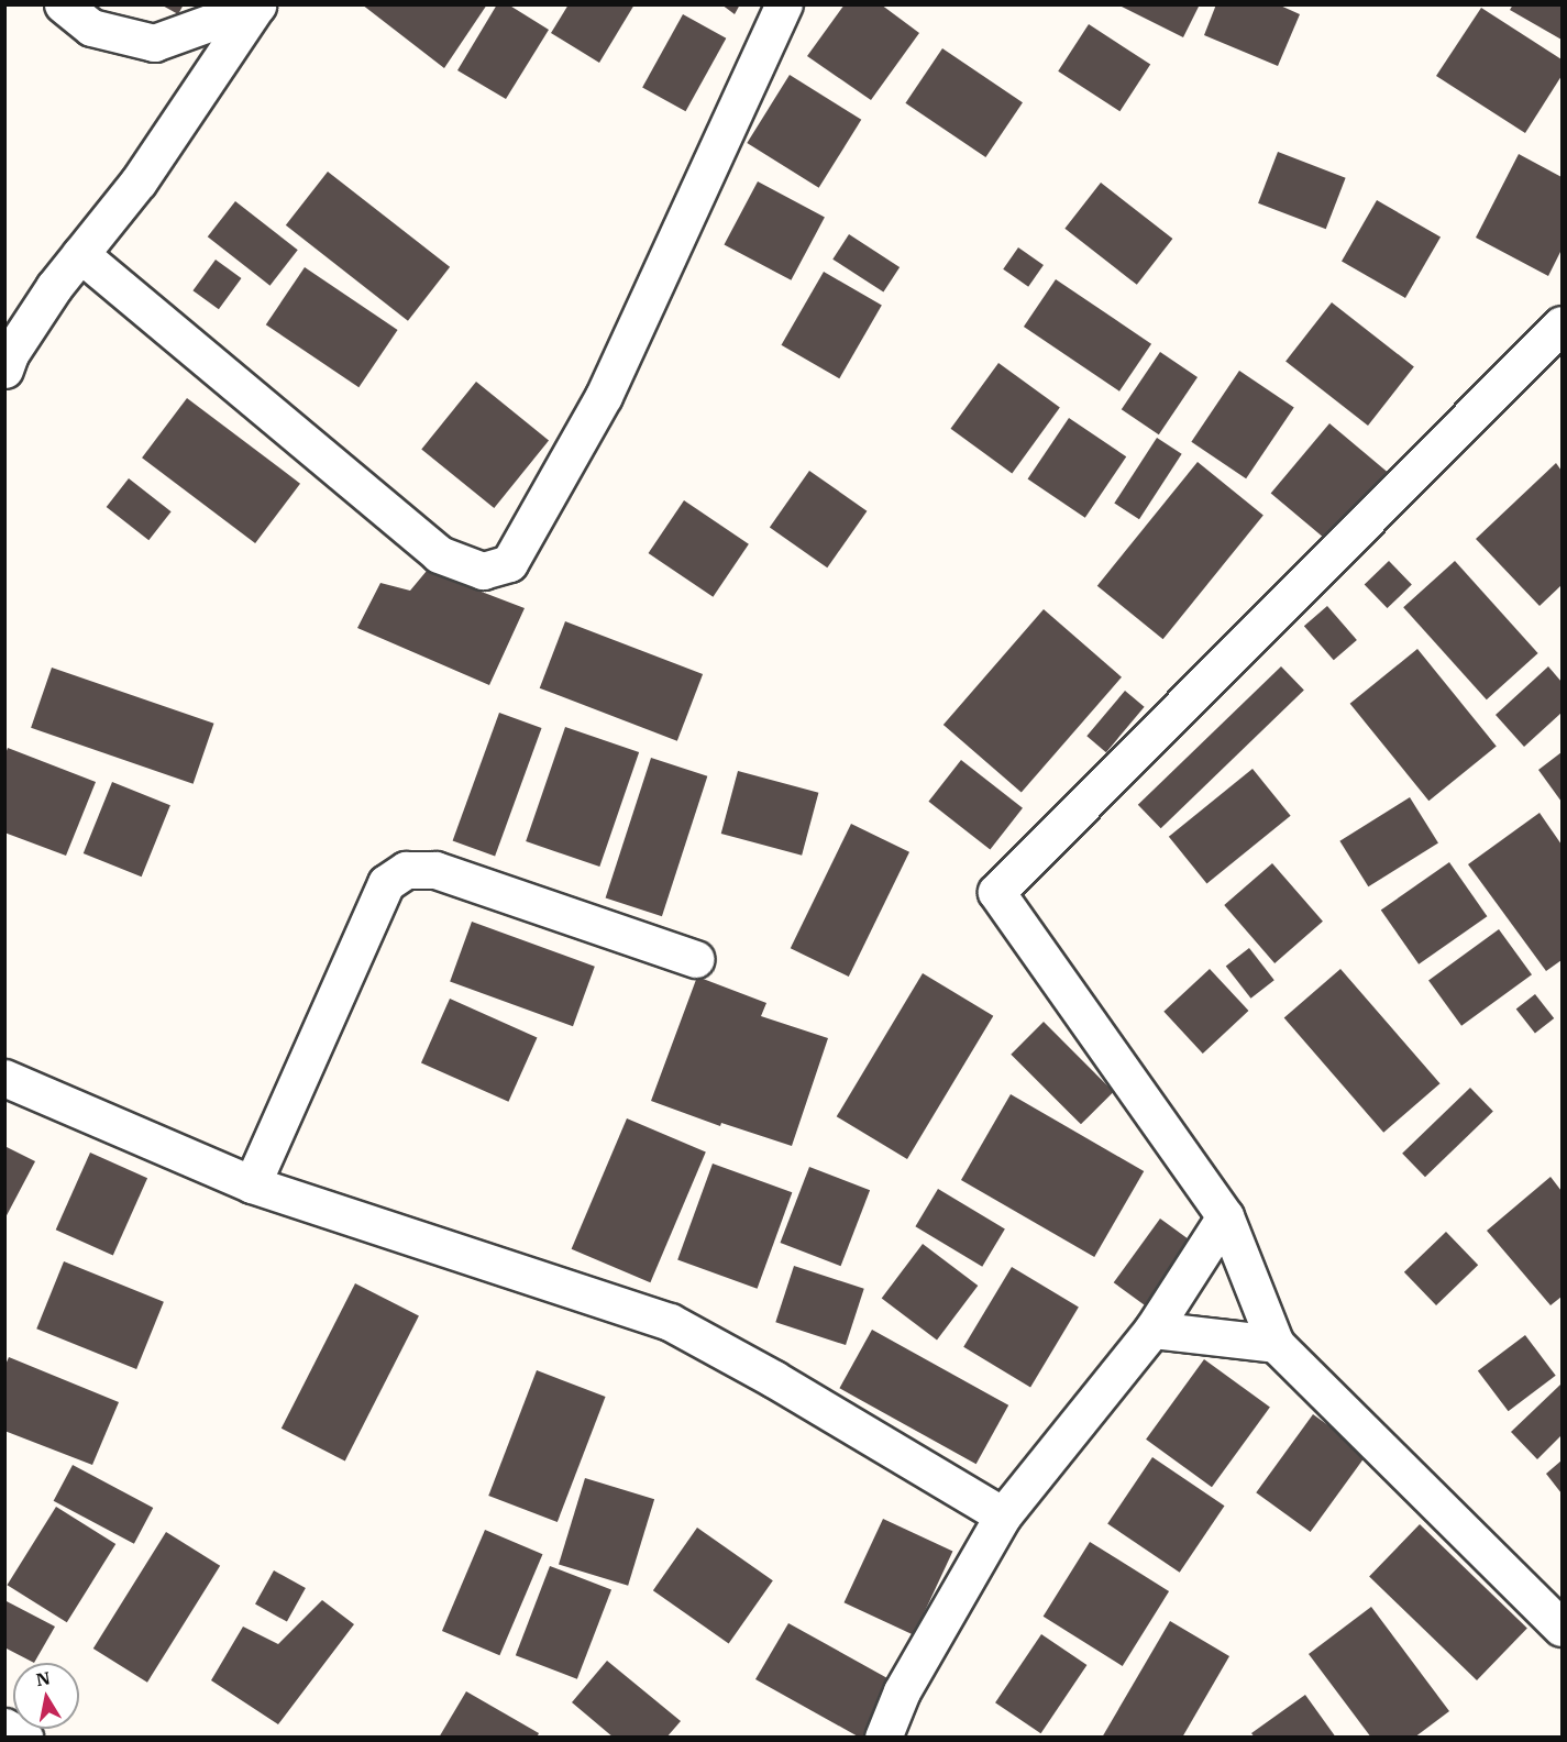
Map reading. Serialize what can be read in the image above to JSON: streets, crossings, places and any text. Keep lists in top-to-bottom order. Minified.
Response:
{"north":"top"}
